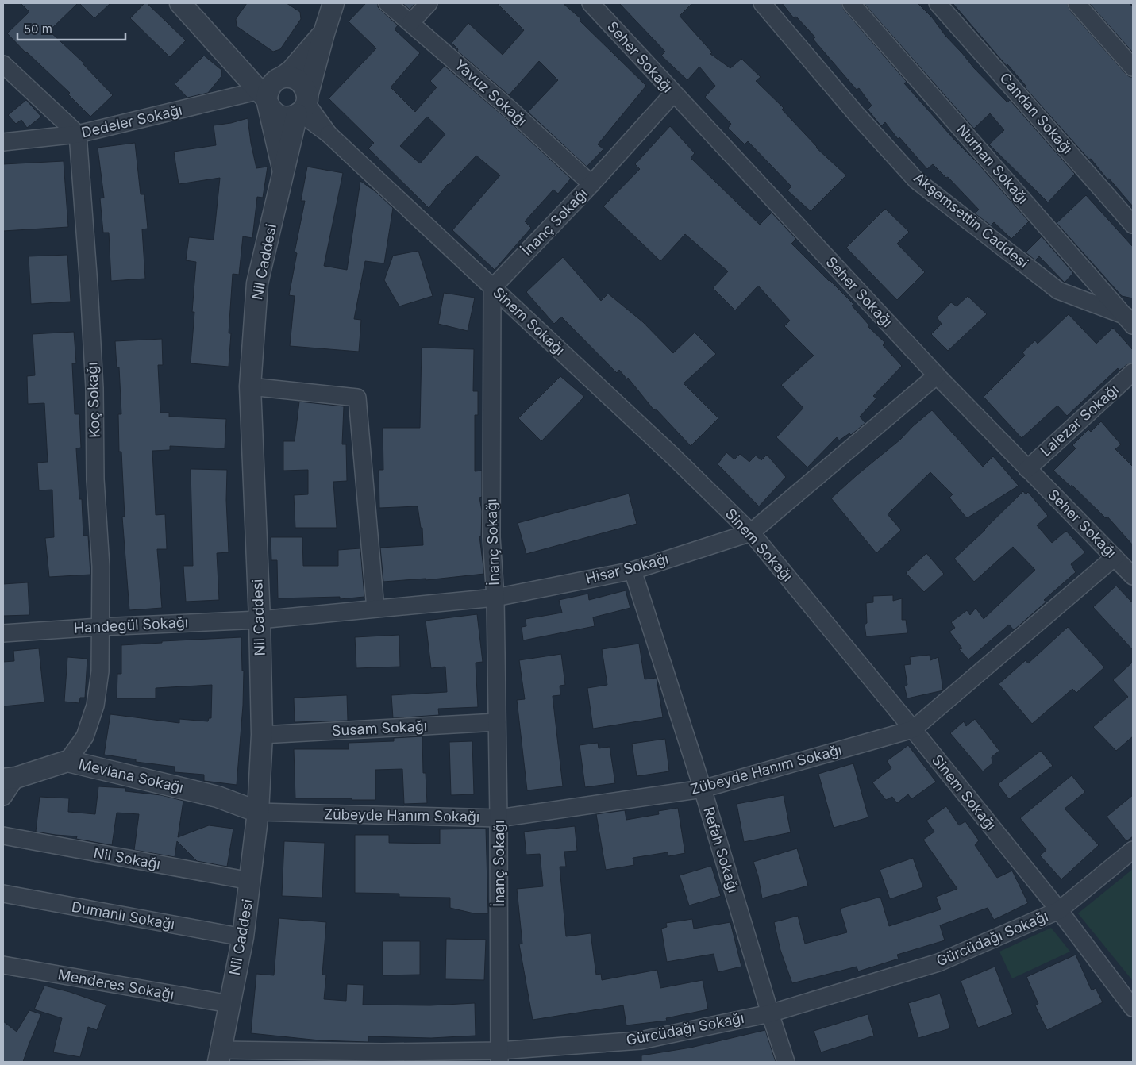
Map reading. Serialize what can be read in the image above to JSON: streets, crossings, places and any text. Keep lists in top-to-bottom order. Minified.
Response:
{"streets":{"street":["Seher Sokağı","Yavuz Sokağı","Candan Sokağı","Dedeler Sokağı","Nurhan Sokağı","Akşemsettin Caddesi","İnanç Sokağı","Nil Caddesi","Sinem Sokağı","Koç Sokağı","Lalezar Sokağı","Hisar Sokağı","Handegül Sokağı","Susam Sokağı","Zübeyde Hanım Sokağı","Mevlana Sokağı","Refah Sokağı","Nil Sokağı","Dumanlı Sokağı","Gürcüdağı Sokağı","Menderes Sokağı"]},"crossings":[["Seher Sokağı","İnanç Sokağı"],["Seher Sokağı","Lalezar Sokağı"],["Seher Sokağı","Hisar Sokağı"],["Seher Sokağı","Zübeyde Hanım Sokağı"],["Yavuz Sokağı","İnanç Sokağı"],["Dedeler Sokağı","Nil Caddesi"],["Dedeler Sokağı","Sinem Sokağı"],["Dedeler Sokağı","Koç Sokağı"],["Nurhan Sokağı","Akşemsettin Caddesi"],["İnanç Sokağı","Sinem Sokağı"],["İnanç Sokağı","Hisar Sokağı"],["İnanç Sokağı","Susam Sokağı"],["İnanç Sokağı","Zübeyde Hanım Sokağı"],["İnanç Sokağı","Gürcüdağı Sokağı"],["Nil Caddesi","Sinem Sokağı"],["Nil Caddesi","Hisar Sokağı"],["Nil Caddesi","Handegül Sokağı"],["Nil Caddesi","Susam Sokağı"],["Nil Caddesi","Zübeyde Hanım Sokağı"],["Nil Caddesi","Mevlana Sokağı"],["Nil Caddesi","Nil Sokağı"],["Nil Caddesi","Dumanlı Sokağı"],["Nil Caddesi","Gürcüdağı Sokağı"],["Nil Caddesi","Menderes Sokağı"],["Sinem Sokağı","Hisar Sokağı"],["Sinem Sokağı","Zübeyde Hanım Sokağı"],["Sinem Sokağı","Gürcüdağı Sokağı"],["Koç Sokağı","Handegül Sokağı"],["Koç Sokağı","Mevlana Sokağı"],["Hisar Sokağı","Handegül Sokağı"],["Hisar Sokağı","Refah Sokağı"],["Zübeyde Hanım Sokağı","Mevlana Sokağı"],["Zübeyde Hanım Sokağı","Refah Sokağı"],["Refah Sokağı","Gürcüdağı Sokağı"]],"scale_bar":"50 m"}
